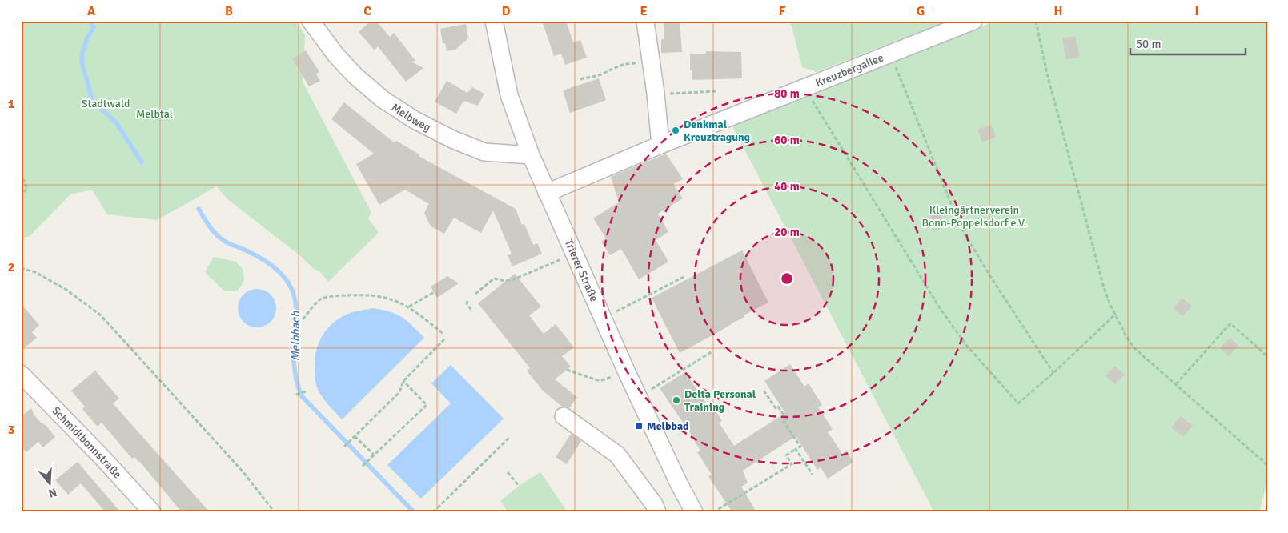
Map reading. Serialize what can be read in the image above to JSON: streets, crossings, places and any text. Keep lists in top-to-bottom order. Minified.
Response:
{"streets":{"street":["Kreuzbergallee","Melbweg","Trierer Straße","Schmidtbonnstraße"]},"crossings":[["Kreuzbergallee","Trierer Straße"],["Melbweg","Trierer Straße"]],"water":["Melbbach"],"parks":["Stadtwald","Melbtal","Kleingärtnerverein Bonn-Poppelsdorf e.V."],"places":{"other":["Denkmal Kreuztragung","Delta Personal Training"],"transit":["Melbbad"]},"scale_bar":"50 m","north":"bottom","grid":{"columns":["A","B","C","D","E","F","G","H","I"],"rows":["1","2","3"]},"rings":["80 m","60 m","40 m","20 m"]}
